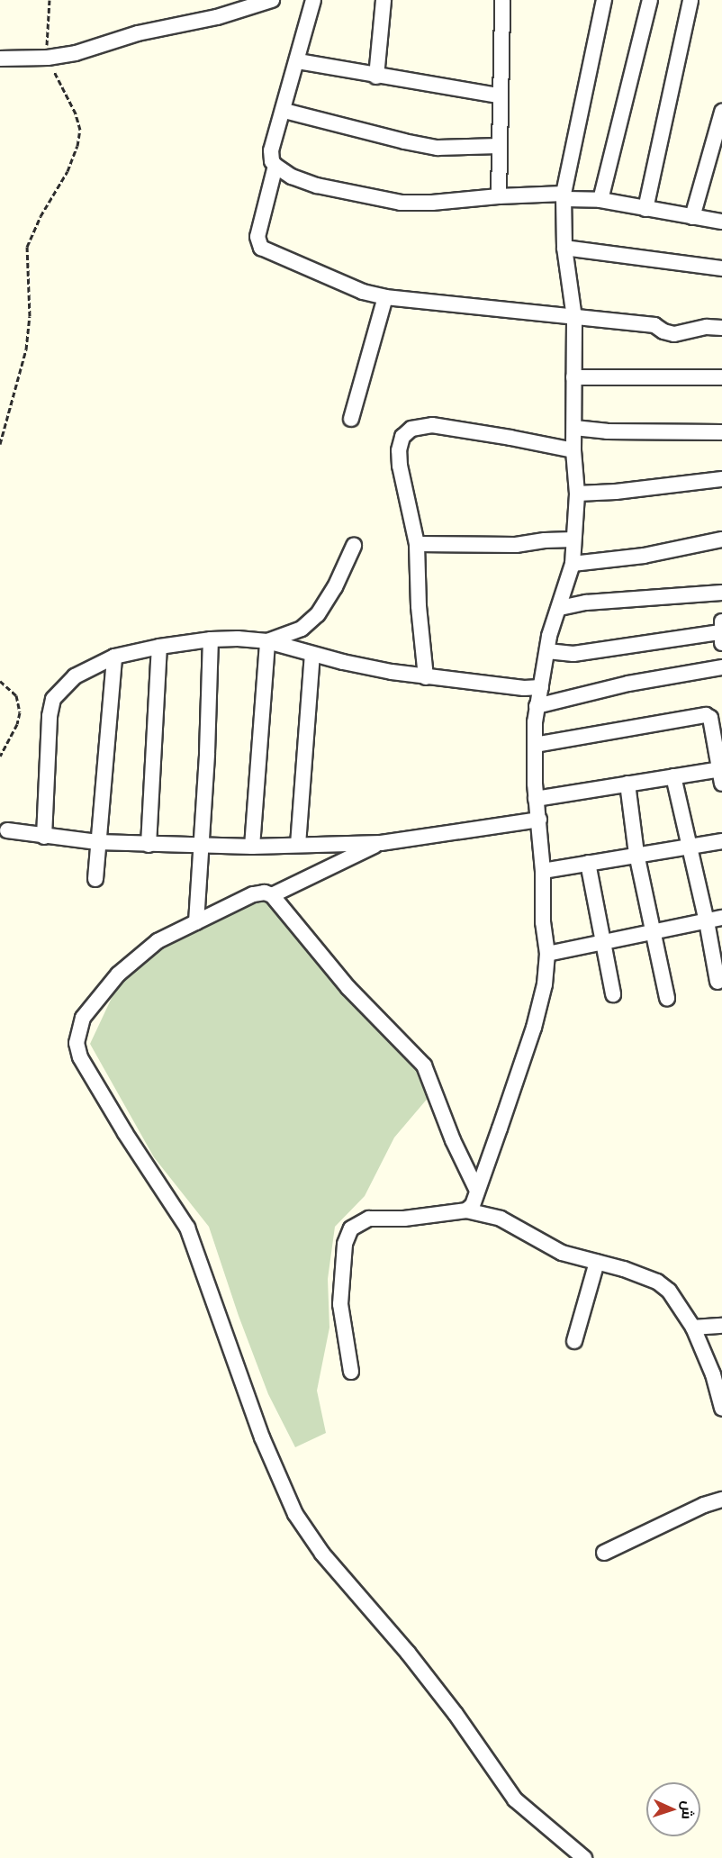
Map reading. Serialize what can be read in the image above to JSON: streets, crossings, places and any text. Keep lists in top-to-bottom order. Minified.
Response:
{"north":"right"}
